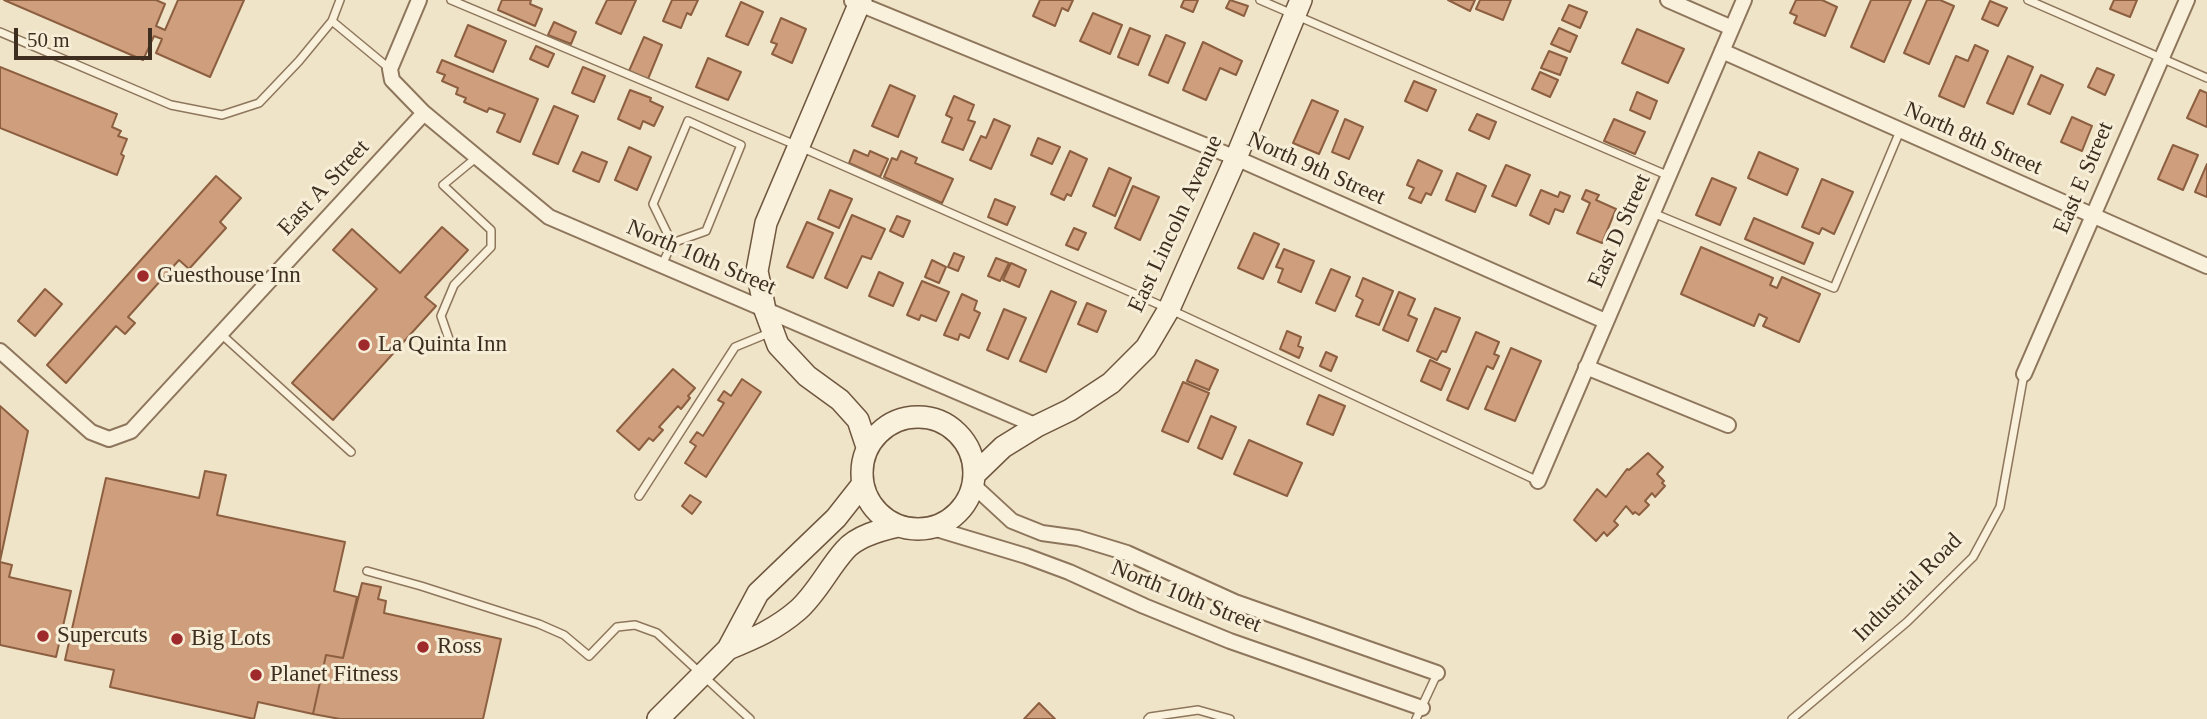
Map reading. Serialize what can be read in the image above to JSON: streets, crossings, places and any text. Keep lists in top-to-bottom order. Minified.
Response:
{"streets":{"street":["North 8th Street","North 9th Street","East E Street","East A Street","East Lincoln Avenue","East D Street","North 10th Street"],"lane":["Industrial Road"]},"crossings":[["North 8th Street","East E Street"],["North 8th Street","East D Street"],["North 9th Street","East Lincoln Avenue"],["North 9th Street","East D Street"],["East E Street","Industrial Road"],["East A Street","North 10th Street"],["East Lincoln Avenue","North 10th Street"]],"places":["Guesthouse Inn","La Quinta Inn","Supercuts","Big Lots","Ross","Planet Fitness"],"scale_bar":"50 m"}
